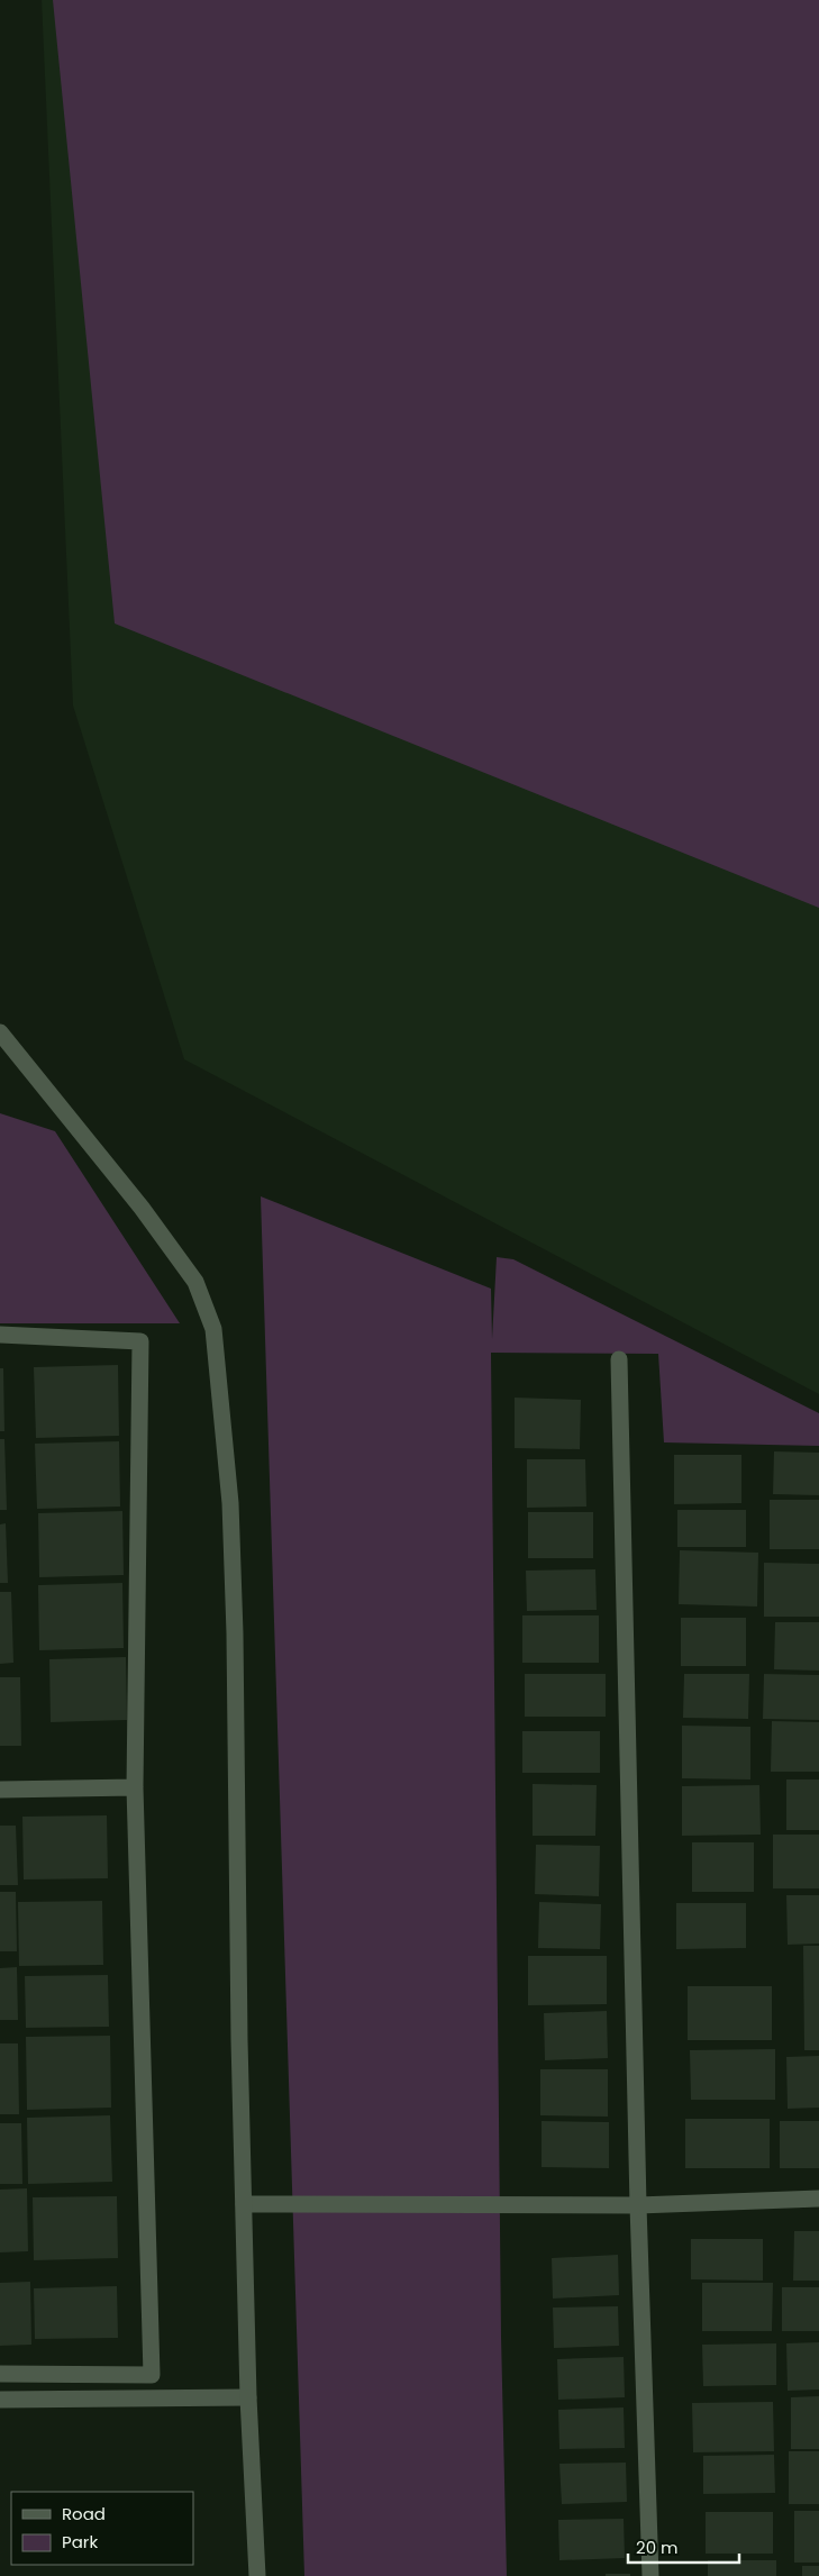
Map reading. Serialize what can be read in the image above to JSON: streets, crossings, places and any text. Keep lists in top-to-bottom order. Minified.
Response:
{"legend":["Road","Park"],"scale_bar":"20 m"}
